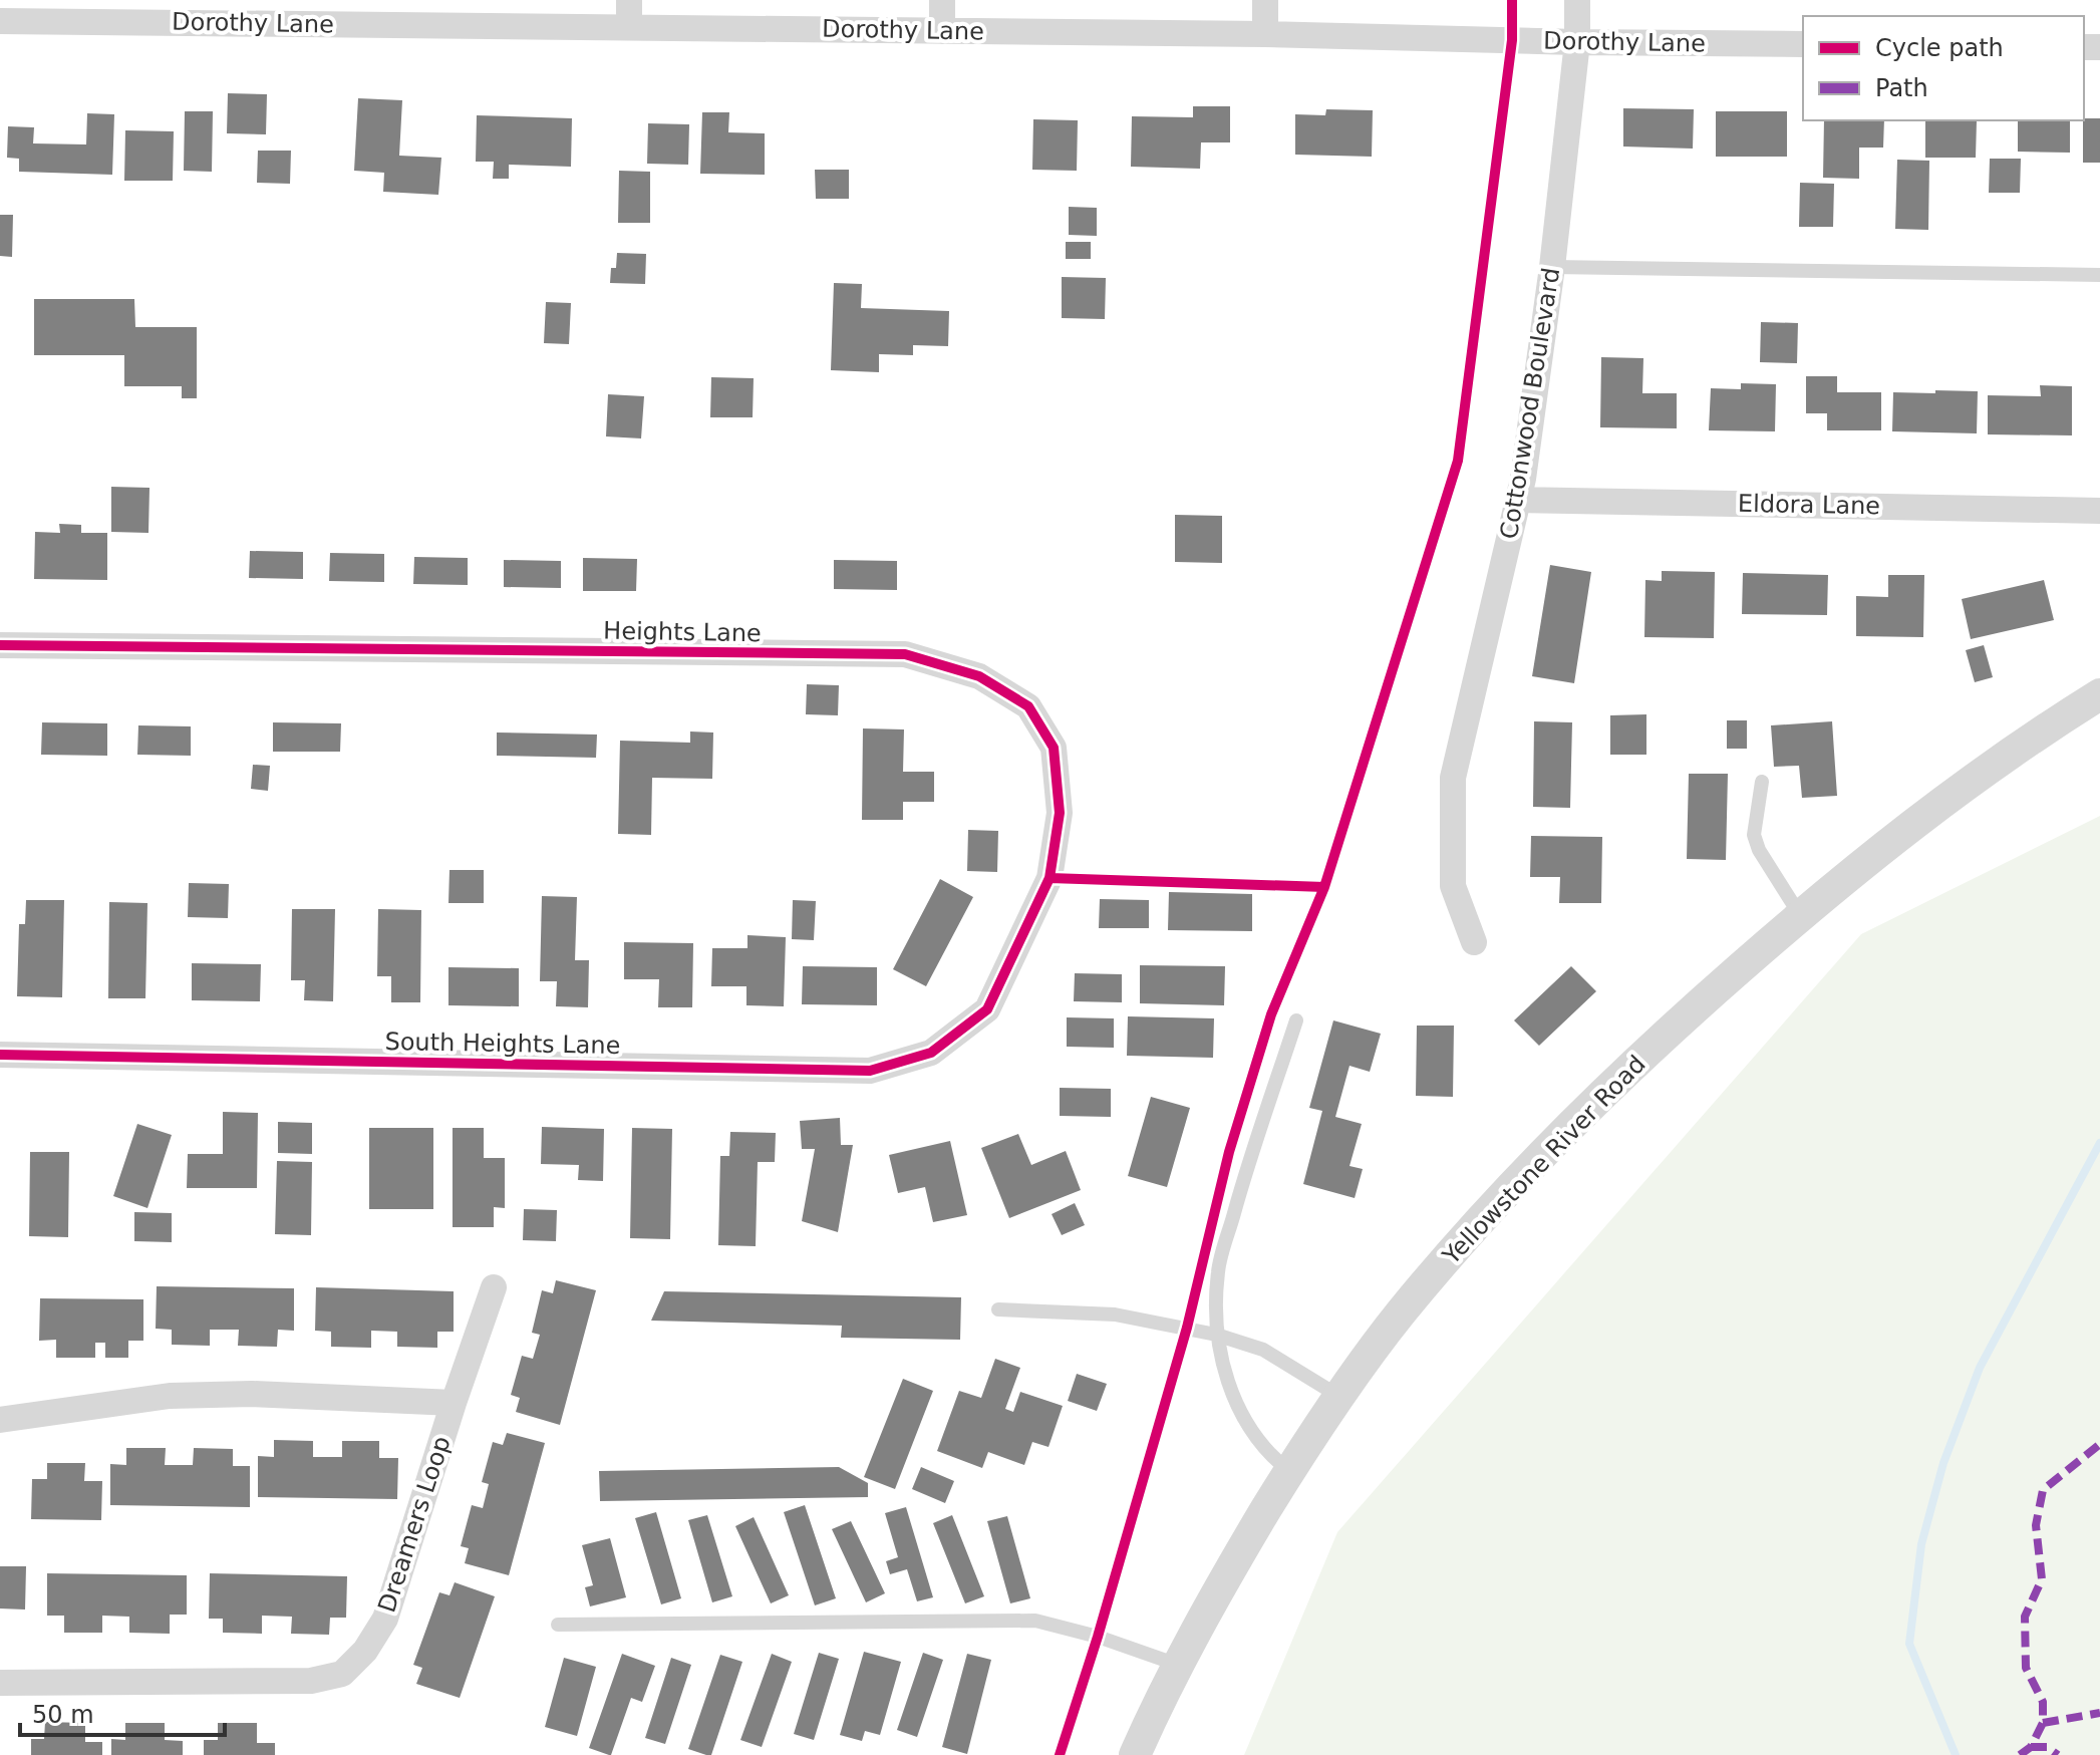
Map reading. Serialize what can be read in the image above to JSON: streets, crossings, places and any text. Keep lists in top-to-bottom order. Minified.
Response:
{"streets":{"street":["Dorothy Lane","Cottonwood Boulevard","Eldora Lane","Heights Lane","South Heights Lane","Yellowstone River Road","Dreamers Loop"]},"crossings":[["Dorothy Lane","Cottonwood Boulevard"],["Cottonwood Boulevard","Eldora Lane"],["Heights Lane","South Heights Lane"]],"legend":["Cycle path","Path"],"scale_bar":"50 m"}
